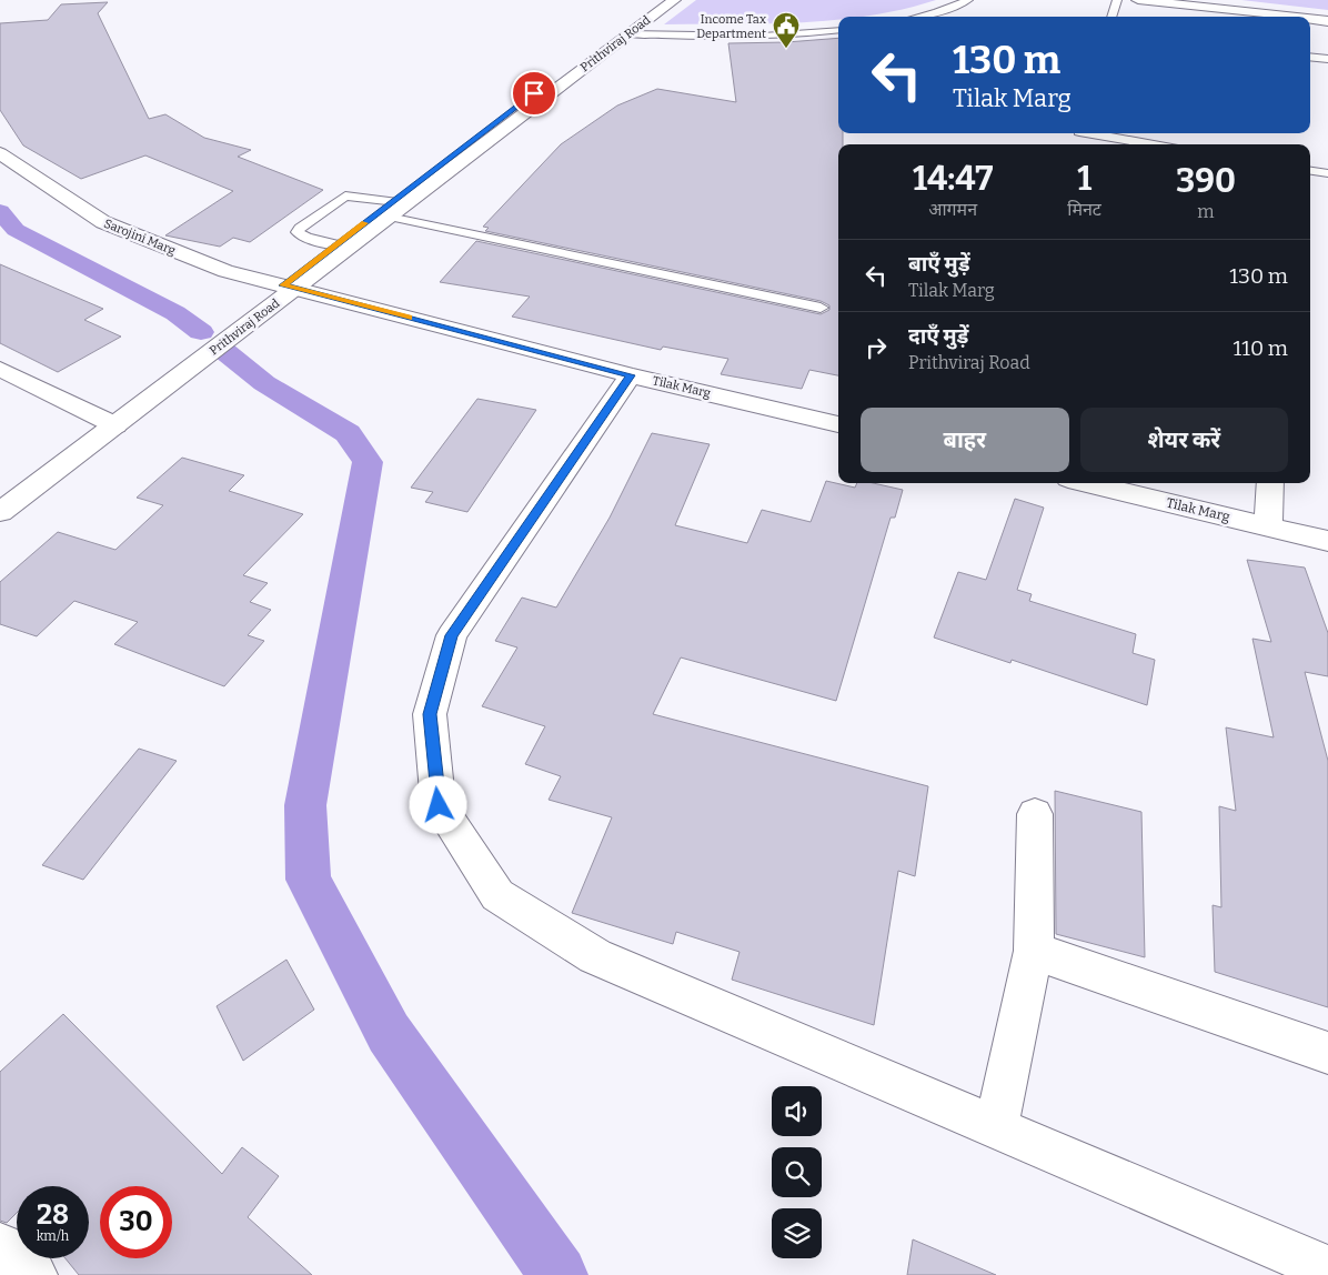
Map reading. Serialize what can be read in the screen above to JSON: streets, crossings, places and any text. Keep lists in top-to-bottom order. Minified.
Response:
{"streets":{"street":["Prithviraj Road","Sarojini Marg","Tilak Marg"]},"crossings":[["Prithviraj Road","Sarojini Marg"],["Prithviraj Road","Tilak Marg"],["Sarojini Marg","Tilak Marg"]],"places":{"public building":["Income Tax Department"]},"page":{"turn":["130 m","Tilak Marg"],"eta":["14:47","आगमन","1","मिनट","390","m"],"list":[{"name":"बाएँ मुड़ें","note":"Tilak Marg","value":"130 m"},{"name":"दाएँ मुड़ें","note":"Prithviraj Road","value":"110 m"}],"buttons":["बाहर","शेयर करें"],"speed":"28 km/h","limit":"30"}}
